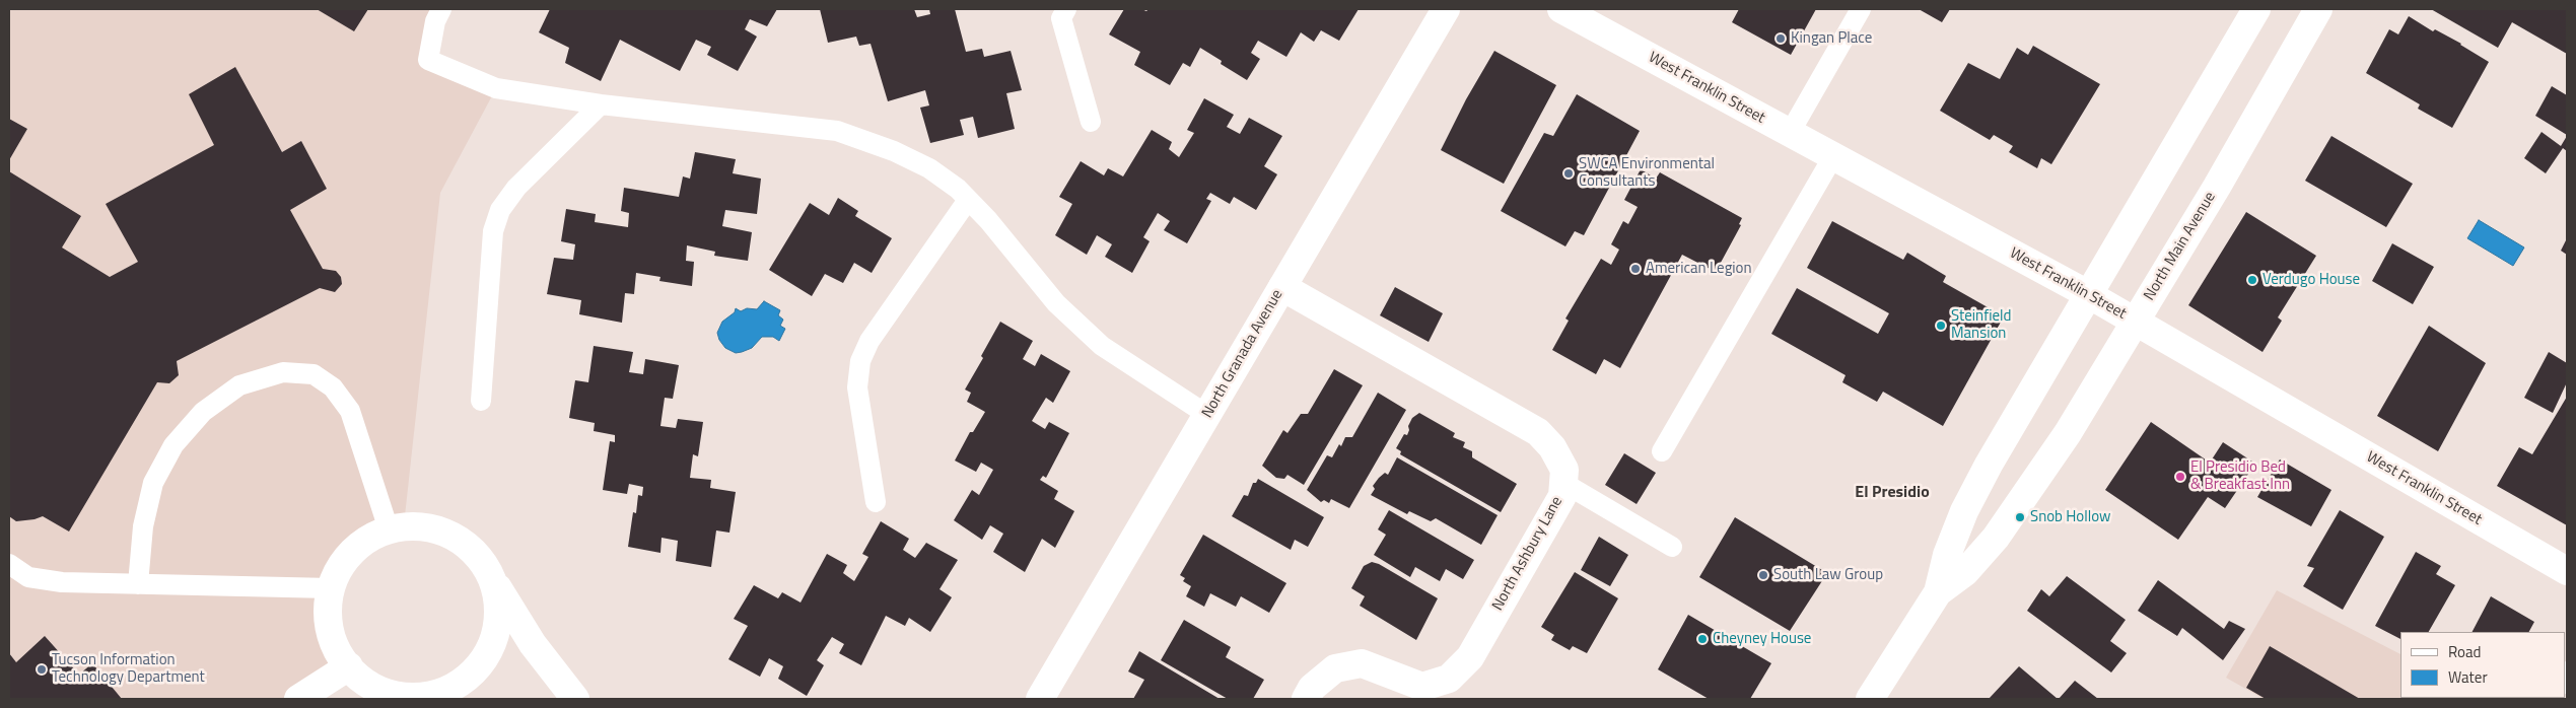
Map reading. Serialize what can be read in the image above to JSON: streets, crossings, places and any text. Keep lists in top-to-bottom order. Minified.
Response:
{"streets":{"street":["West Franklin Street","North Main Avenue","North Granada Avenue","North Ashbury Lane"]},"crossings":[["West Franklin Street","North Main Avenue"],["North Granada Avenue","North Ashbury Lane"]],"districts":["El Presidio"],"places":["Kingan Place","SWCA Environmental Consultants","American Legion","Verdugo House","Steinfield Mansion","El Presidio Bed & Breakfast Inn","Snob Hollow","South Law Group","Cheyney House","Tucson Information Technology Department"],"legend":["Road","Water"]}
